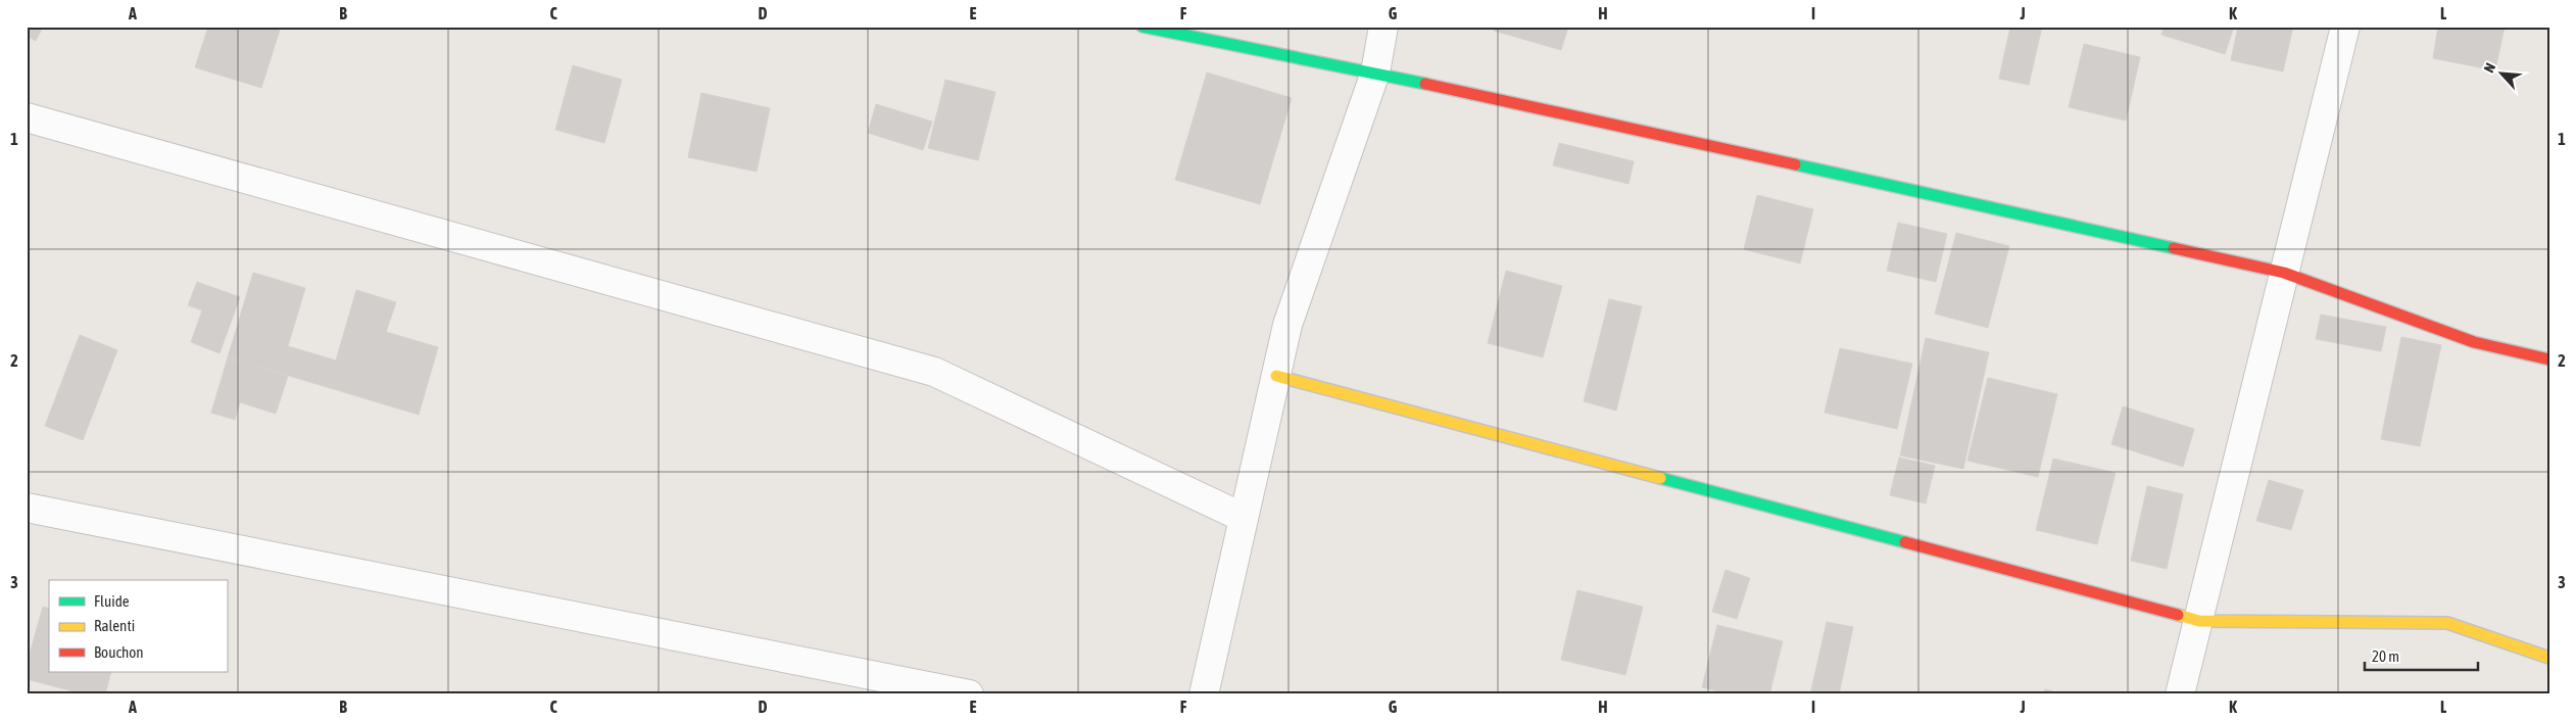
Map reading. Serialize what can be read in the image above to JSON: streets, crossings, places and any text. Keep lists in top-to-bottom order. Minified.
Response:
{"legend":["Fluide","Ralenti","Bouchon"],"scale_bar":"20 m","north":"top left","grid":{"columns":["A","B","C","D","E","F","G","H","I","J","K","L"],"rows":["1","2","3"]}}
